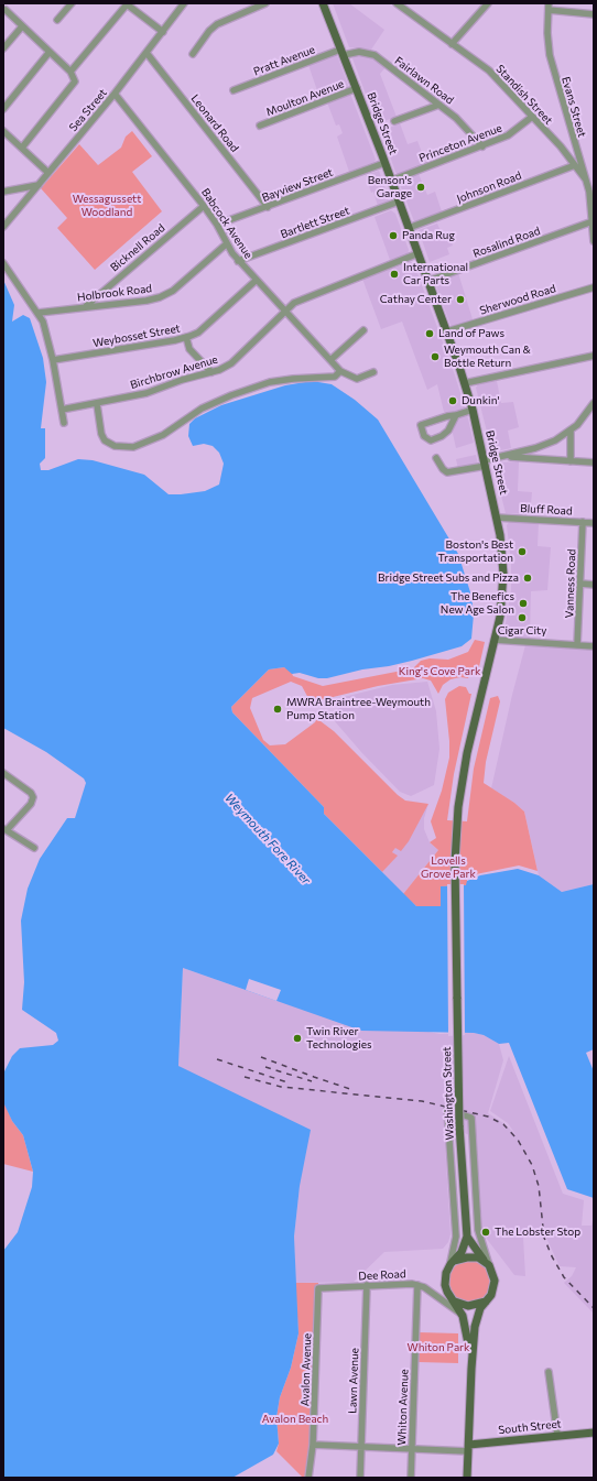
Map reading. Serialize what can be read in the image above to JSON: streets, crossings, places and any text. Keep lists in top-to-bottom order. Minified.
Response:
{"streets":{"main road":["Bridge Street","Washington Street","South Street"],"street":["Pratt Avenue","Fairlawn Road","Standish Street","Moulton Avenue","Evans Street","Sea Street","Leonard Road","Princeton Avenue","Bayview Street","Johnson Road","Bartlett Street","Babcock Avenue","Rosalind Road","Bicknell Road","Holbrook Road","Sherwood Road","Weybosset Street","Birchbrow Avenue","Bluff Road","Vanness Road","Dee Road","Avalon Avenue","Lawn Avenue","Whiton Avenue"]},"crossings":[["Pratt Avenue","Fairlawn Road"],["Pratt Avenue","Bridge Street"],["Fairlawn Road","Bridge Street"],["Fairlawn Road","Princeton Avenue"],["Standish Street","Evans Street"],["Standish Street","Princeton Avenue"],["Standish Street","Johnson Road"],["Moulton Avenue","Bridge Street"],["Evans Street","Rosalind Road"],["Sea Street","Leonard Road"],["Sea Street","Babcock Avenue"],["Leonard Road","Bayview Street"],["Bridge Street","Princeton Avenue"],["Bridge Street","Bayview Street"],["Bridge Street","Johnson Road"],["Bridge Street","Bartlett Street"],["Bridge Street","Rosalind Road"],["Bridge Street","Sherwood Road"],["Bridge Street","Birchbrow Avenue"],["Bridge Street","Bluff Road"],["Bridge Street","Washington Street"],["Bayview Street","Babcock Avenue"],["Bartlett Street","Babcock Avenue"],["Babcock Avenue","Bicknell Road"],["Babcock Avenue","Holbrook Road"],["Babcock Avenue","Weybosset Street"],["Babcock Avenue","Birchbrow Avenue"],["Bicknell Road","Holbrook Road"],["Bluff Road","Vanness Road"],["Dee Road","Avalon Avenue"],["Dee Road","Lawn Avenue"],["Dee Road","Whiton Avenue"]],"water":["Weymouth Fore River"],"parks":["Wessagussett Woodland","King's Cove Park","Lovells Grove Park","Whiton Park","Avalon Beach"],"places":["Benson's Garage","Panda Rug","International Car Parts","Cathay Center","Land of Paws","Weymouth Can & Bottle Return","Dunkin'","Boston's Best Transportation","Bridge Street Subs and Pizza","The Benefics New Age Salon","Cigar City","MWRA Braintree-Weymouth Pump Station","Twin River Technologies","The Lobster Stop"]}
